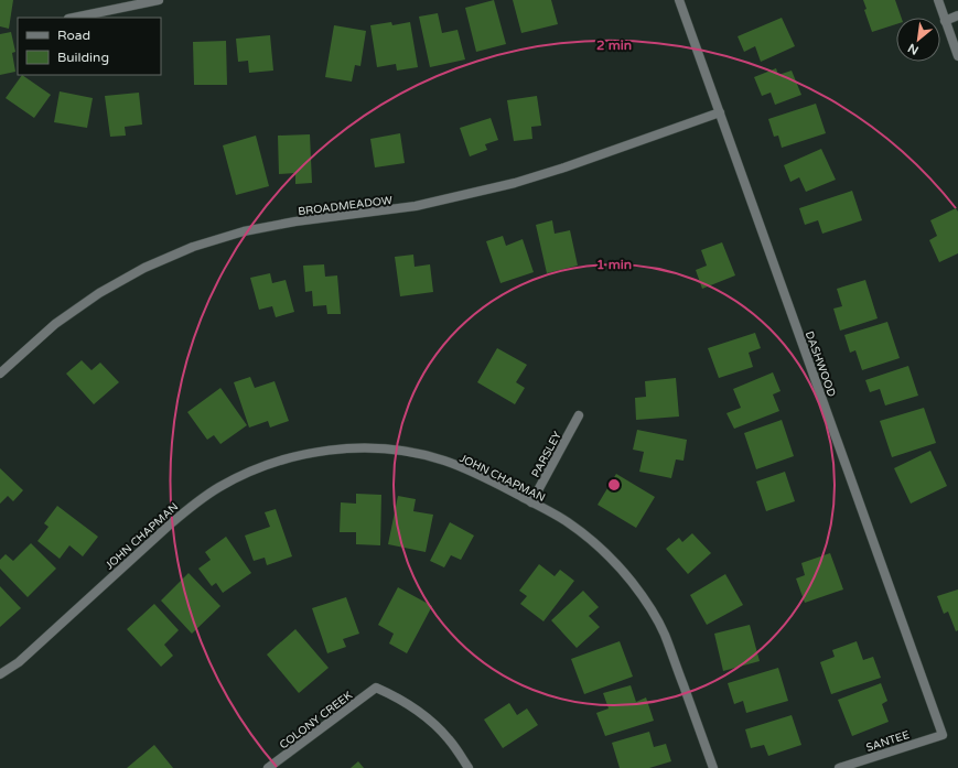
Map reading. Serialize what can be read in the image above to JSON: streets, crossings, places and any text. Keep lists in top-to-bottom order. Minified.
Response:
{"streets":{"street":["BROADMEADOW","DASHWOOD","PARSLEY","JOHN CHAPMAN","COLONY CREEK","SANTEE"]},"crossings":[["BROADMEADOW","DASHWOOD"],["DASHWOOD","SANTEE"],["PARSLEY","JOHN CHAPMAN"]],"legend":["Road","Building"],"north":"bottom left","rings":["2 min","1 min"]}
